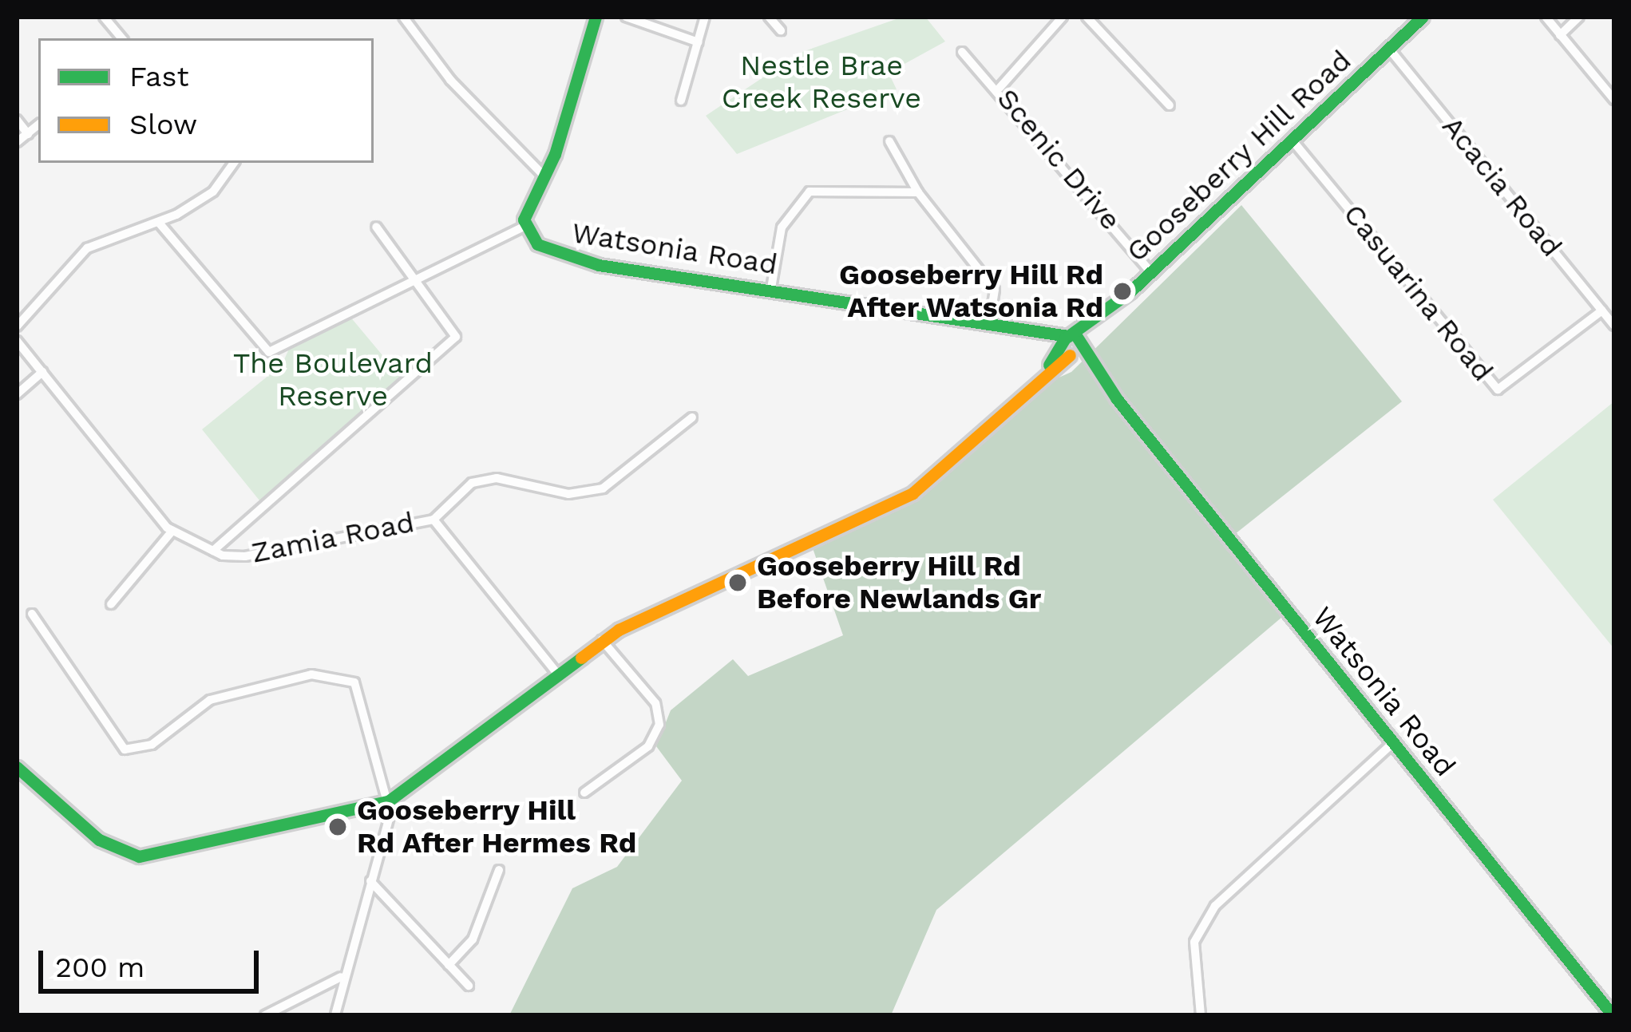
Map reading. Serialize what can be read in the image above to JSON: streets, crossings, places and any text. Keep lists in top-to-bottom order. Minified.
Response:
{"streets":{"street":["Gooseberry Hill Road","Scenic Drive","Acacia Road","Watsonia Road","Casuarina Road","Zamia Road"]},"crossings":[["Gooseberry Hill Road","Scenic Drive"],["Gooseberry Hill Road","Acacia Road"],["Gooseberry Hill Road","Watsonia Road"],["Gooseberry Hill Road","Casuarina Road"],["Gooseberry Hill Road","Zamia Road"],["Acacia Road","Casuarina Road"]],"parks":["Nestle Brae Creek Reserve","The Boulevard Reserve"],"places":["Gooseberry Hill Rd After Watsonia Rd","Gooseberry Hill Rd Before Newlands Gr","Gooseberry Hill Rd After Hermes Rd"],"legend":["Fast","Slow"],"scale_bar":"200 m"}
